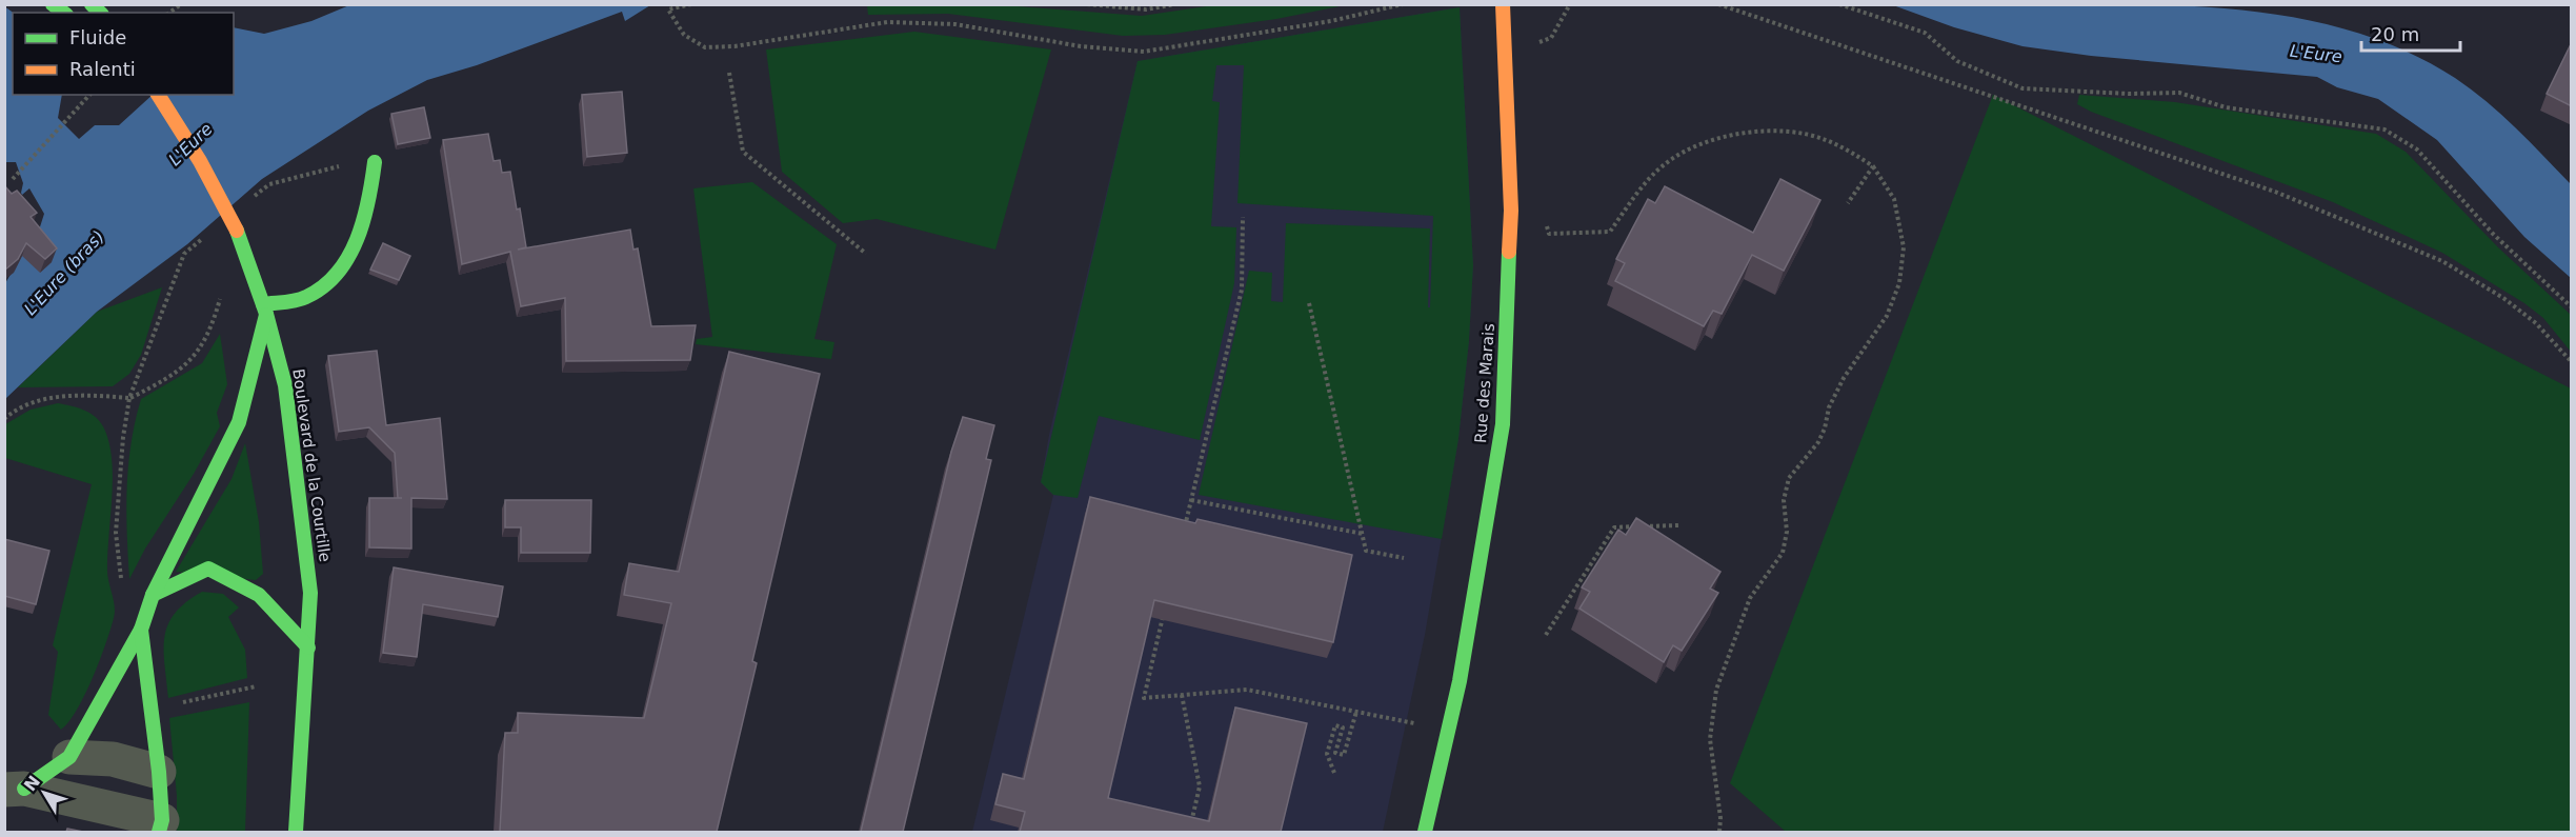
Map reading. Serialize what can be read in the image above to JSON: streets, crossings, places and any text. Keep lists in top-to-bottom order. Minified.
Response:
{"streets":{"main road":["Rue des Marais","Boulevard de la Courtille"]},"water":["L'Eure","L'Eure (bras)"],"legend":["Fluide","Ralenti"],"scale_bar":"20 m","north":"top left"}
